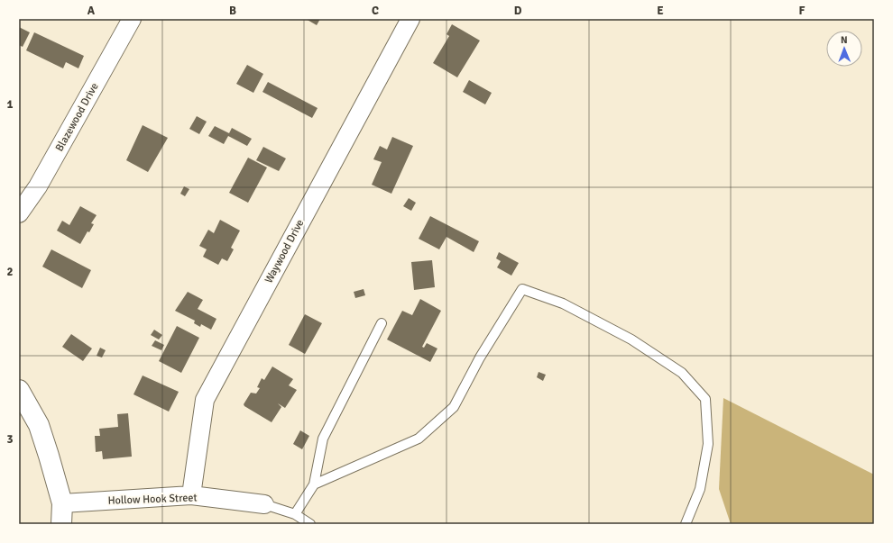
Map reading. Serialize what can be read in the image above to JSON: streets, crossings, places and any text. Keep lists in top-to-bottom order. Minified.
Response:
{"streets":{"street":["Blazewood Drive","Waywood Drive","Hollow Hook Street"]},"crossings":[["Waywood Drive","Hollow Hook Street"]],"north":"top","grid":{"columns":["A","B","C","D","E","F"],"rows":["1","2","3"]}}
